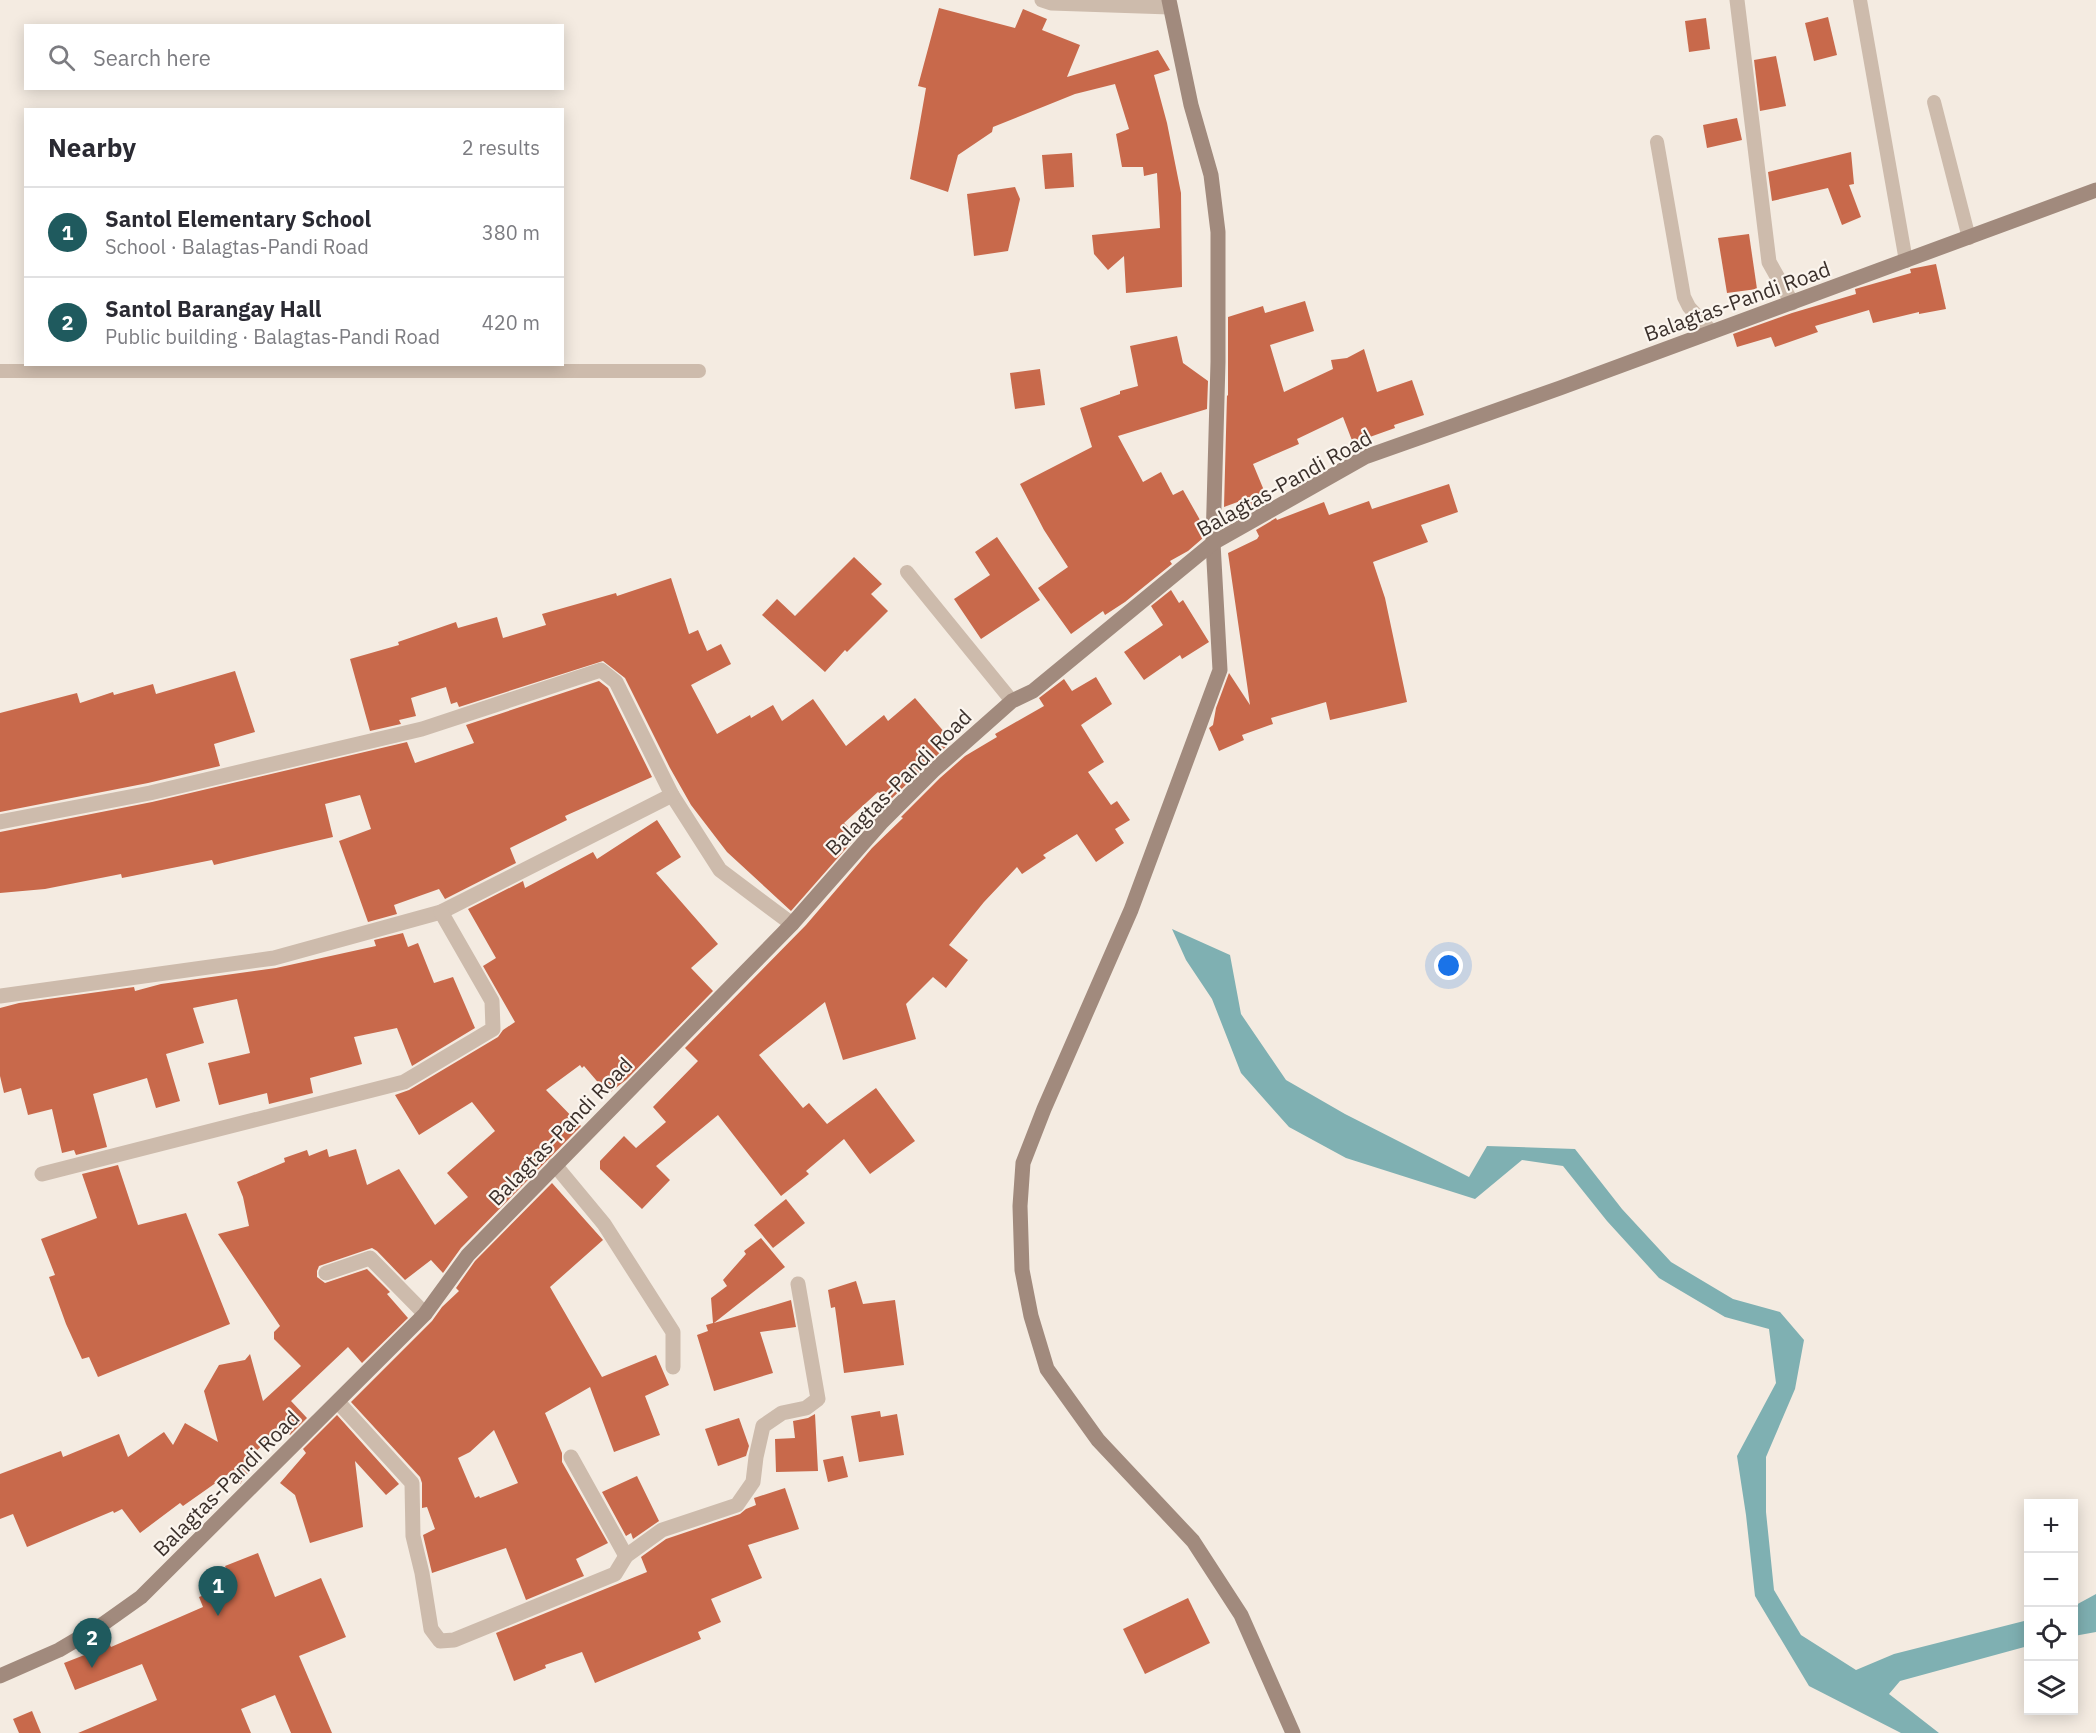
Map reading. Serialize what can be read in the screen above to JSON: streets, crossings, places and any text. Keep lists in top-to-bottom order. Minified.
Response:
{"streets":{"main road":["Balagtas-Pandi Road"]},"page":{"search":"Search here","heading":["Nearby","2 results"],"list":[{"mark":"1","name":"Santol Elementary School","note":"School · Balagtas-Pandi Road","value":"380 m"},{"mark":"2","name":"Santol Barangay Hall","note":"Public building · Balagtas-Pandi Road","value":"420 m"}],"map_buttons":["+","−"],"pins":["1","2"]}}
